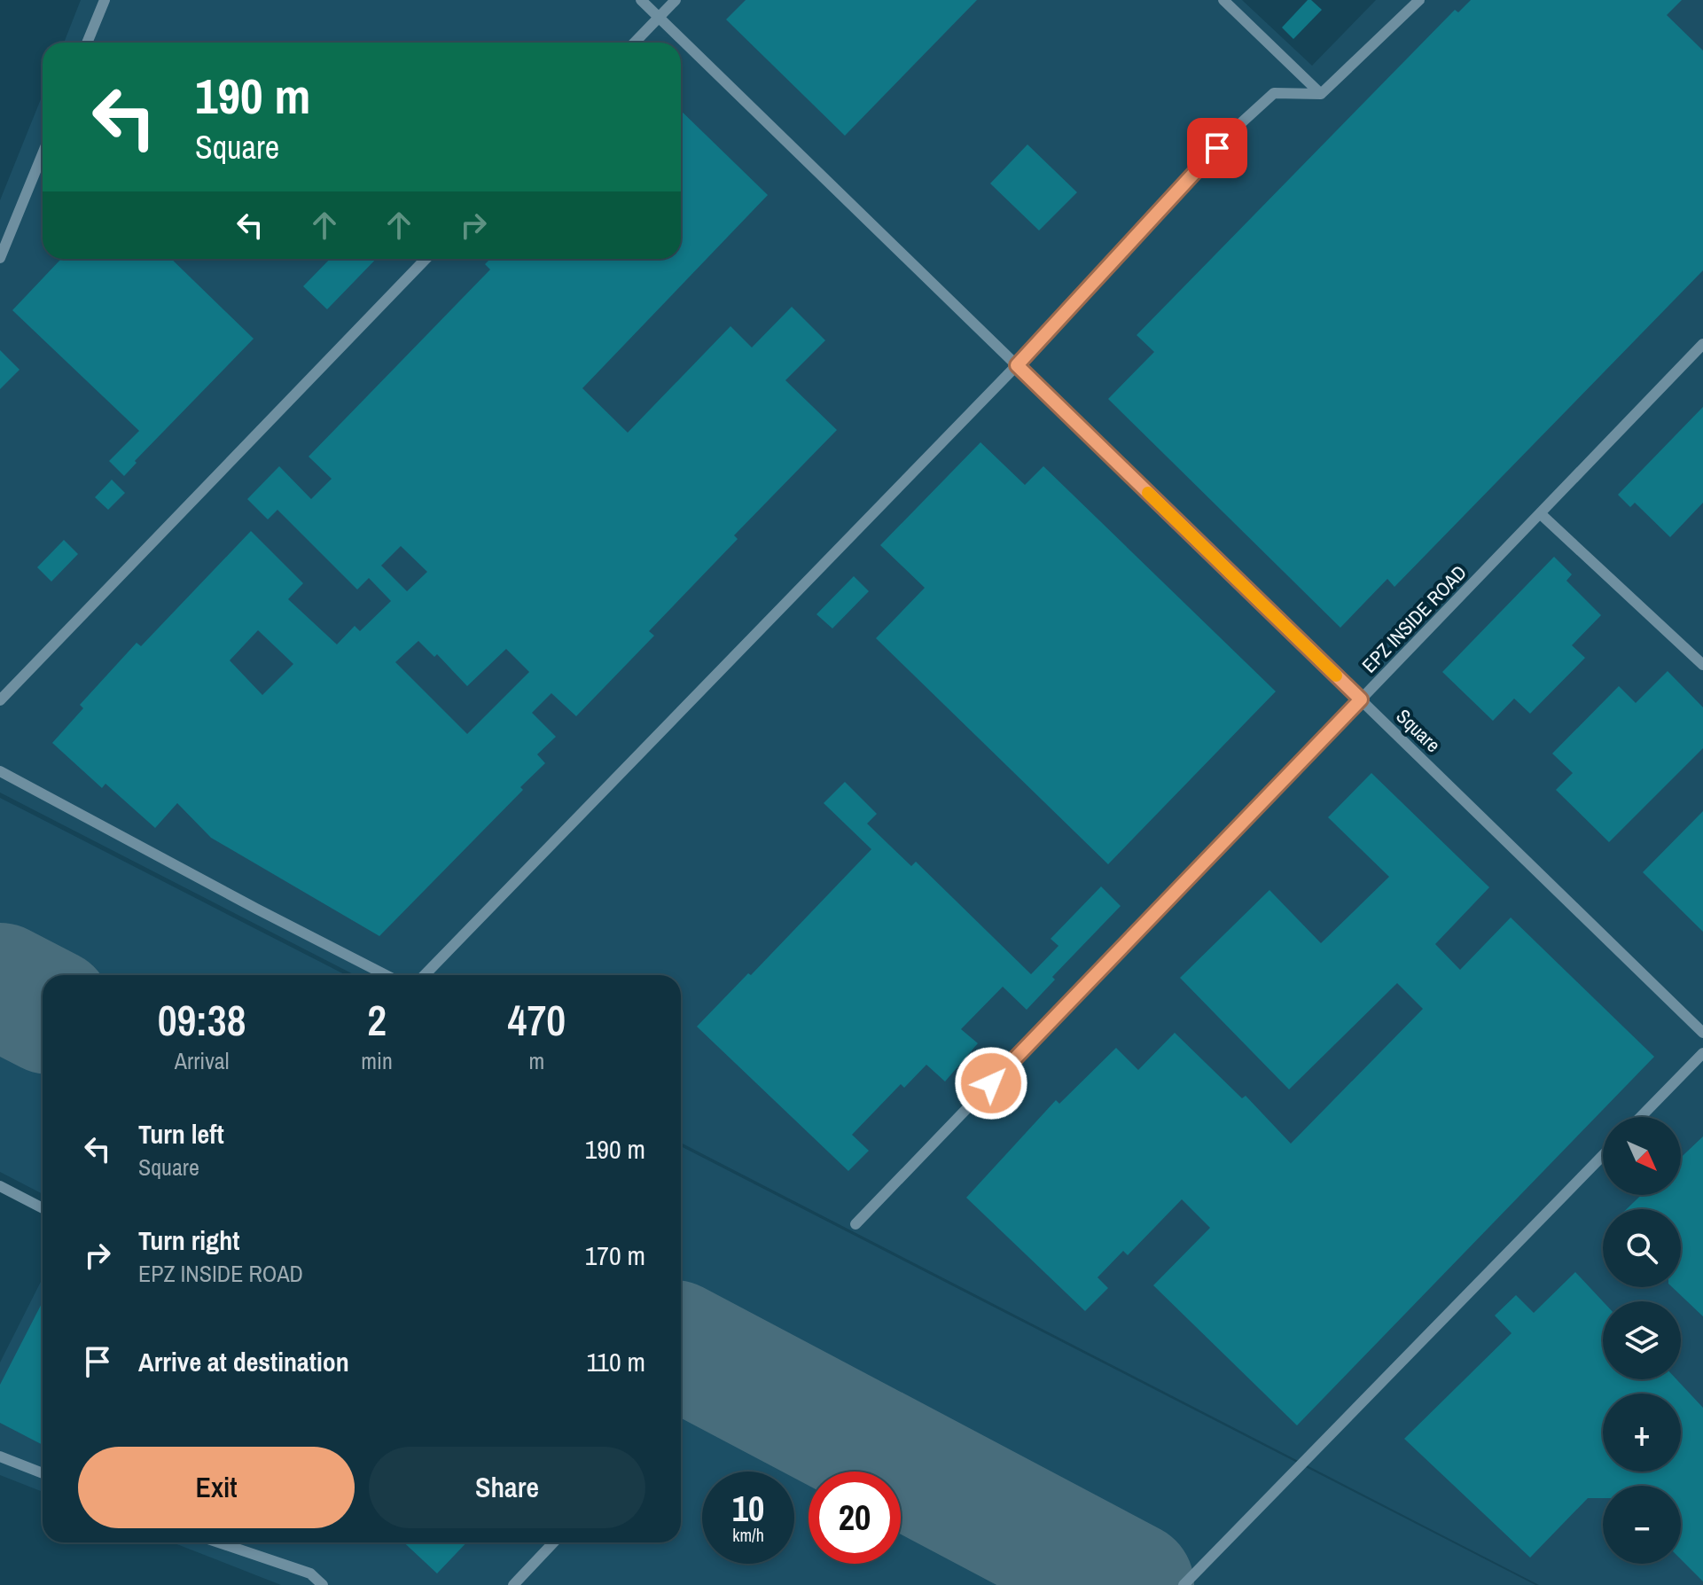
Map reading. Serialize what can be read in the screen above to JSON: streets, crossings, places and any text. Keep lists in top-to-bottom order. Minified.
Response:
{"streets":{"lane":["EPZ INSIDE ROAD","Square"]},"crossings":[["EPZ INSIDE ROAD","Square"]],"north":"bottom right","page":{"turn":["190 m","Square"],"eta":["09:38","Arrival","2","min","470","m"],"list":[{"name":"Turn left","note":"Square","value":"190 m"},{"name":"Turn right","note":"EPZ INSIDE ROAD","value":"170 m"},{"name":"Arrive at destination","value":"110 m"}],"map_buttons":["+","−"],"buttons":["Exit","Share"],"speed":"10 km/h","limit":"20"}}
